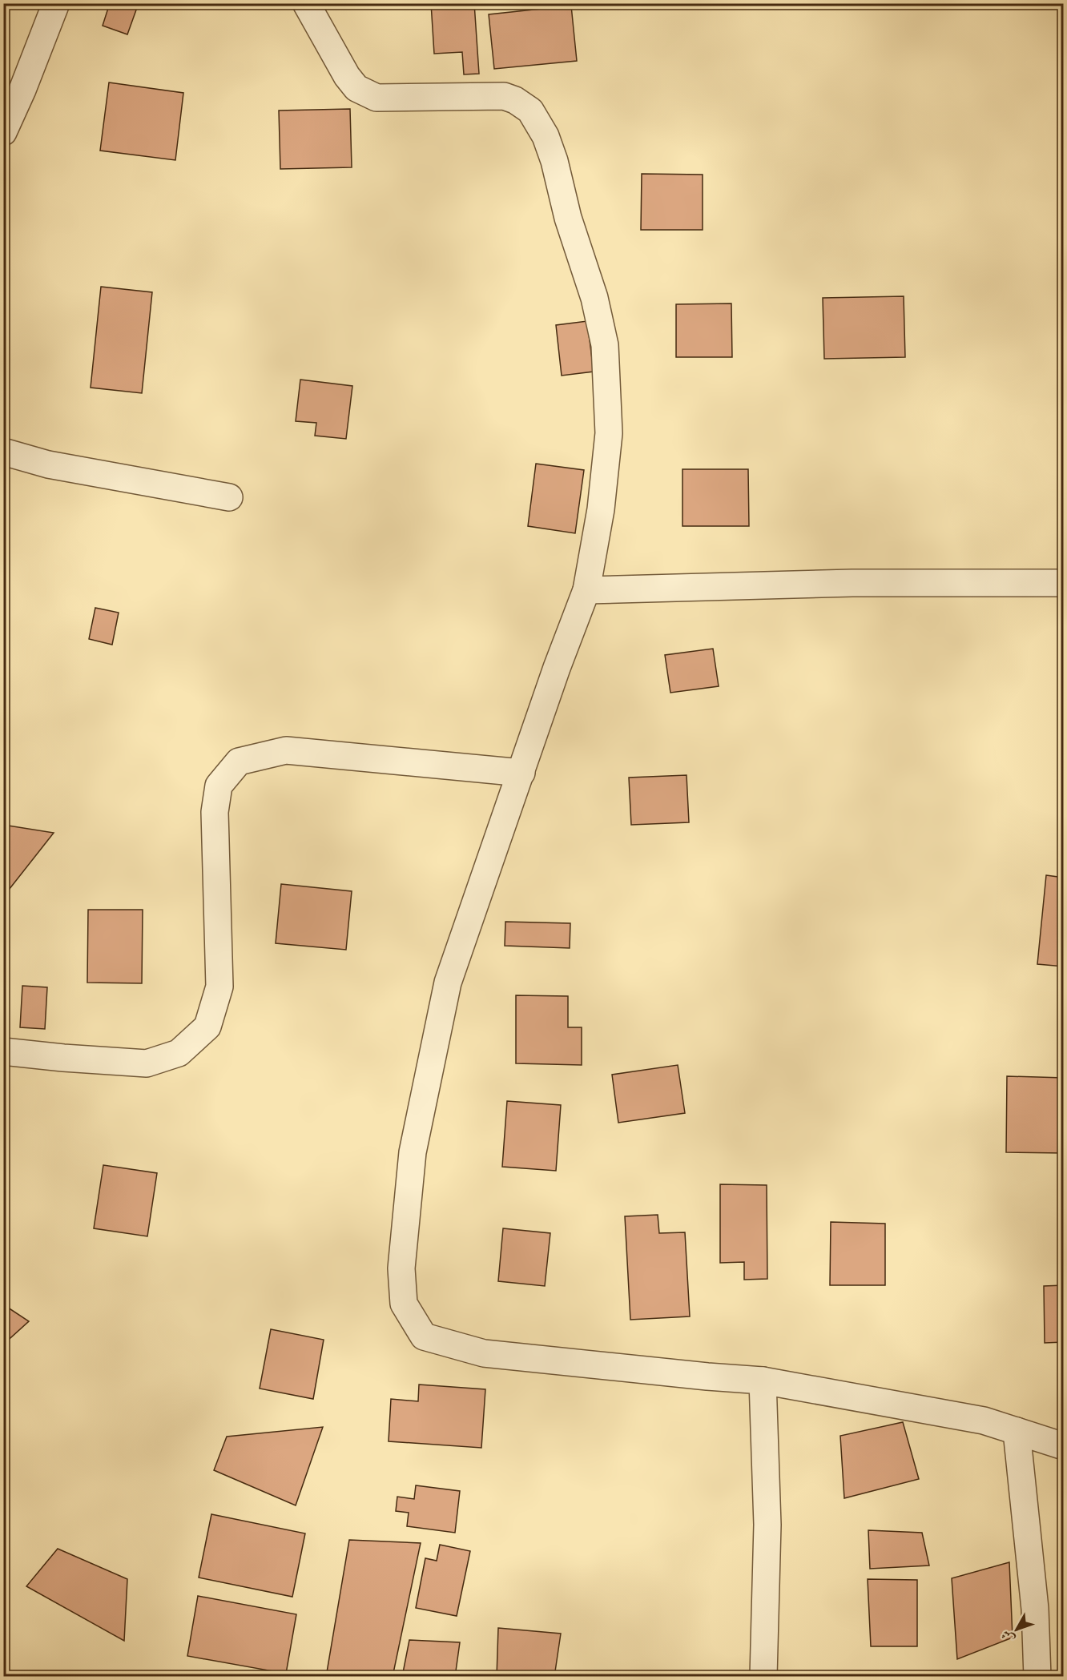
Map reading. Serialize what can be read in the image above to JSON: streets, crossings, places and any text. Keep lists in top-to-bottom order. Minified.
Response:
{"north":"bottom left"}
